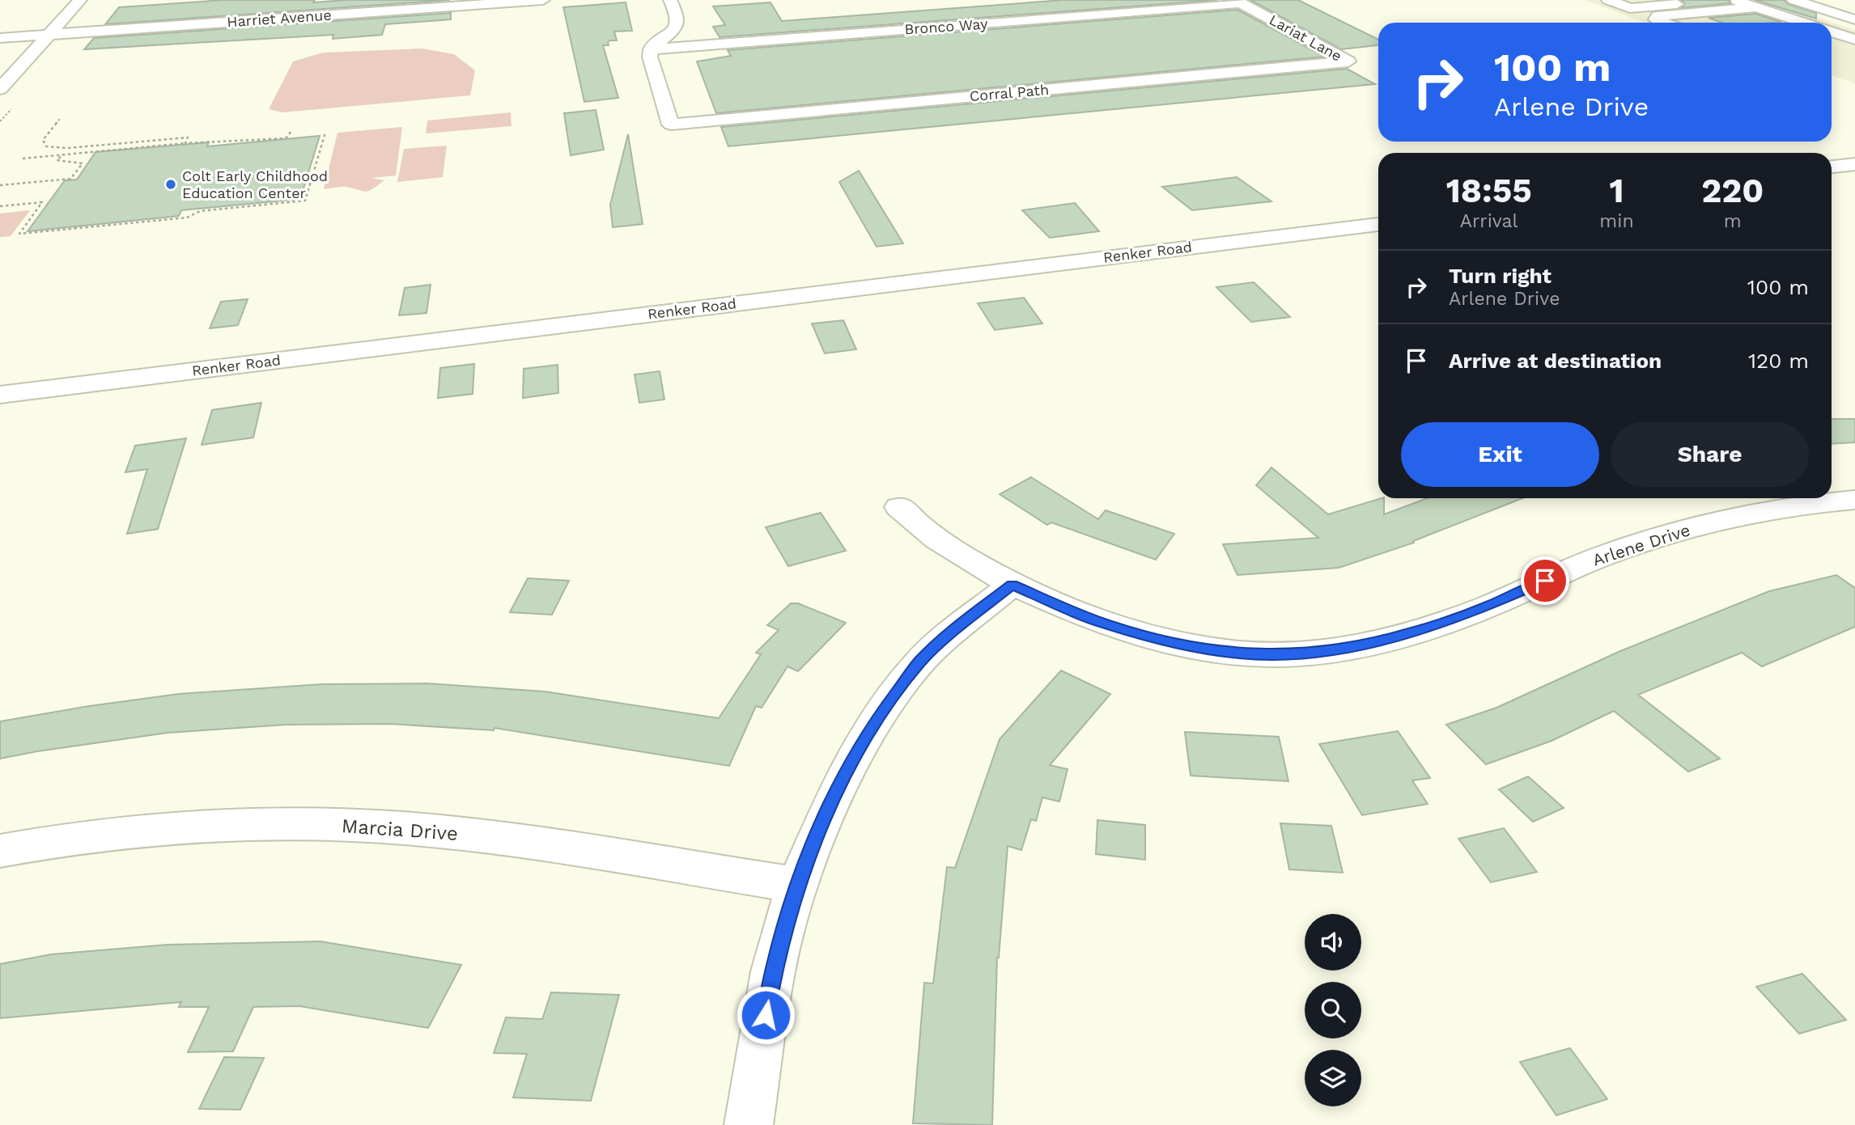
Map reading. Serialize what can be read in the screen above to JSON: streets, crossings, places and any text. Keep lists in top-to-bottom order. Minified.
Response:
{"streets":{"street":["Harriet Avenue","Bronco Way","Lariat Lane","Corral Path","Renker Road","Arlene Drive","Marcia Drive"]},"crossings":[["Bronco Way","Lariat Lane"],["Bronco Way","Corral Path"],["Lariat Lane","Corral Path"]],"places":["Colt Early Childhood Education Center"],"page":{"turn":["100 m","Arlene Drive"],"eta":["18:55","Arrival","1","min","220","m"],"list":[{"name":"Turn right","note":"Arlene Drive","value":"100 m"},{"name":"Arrive at destination","value":"120 m"}],"buttons":["Exit","Share"]}}
